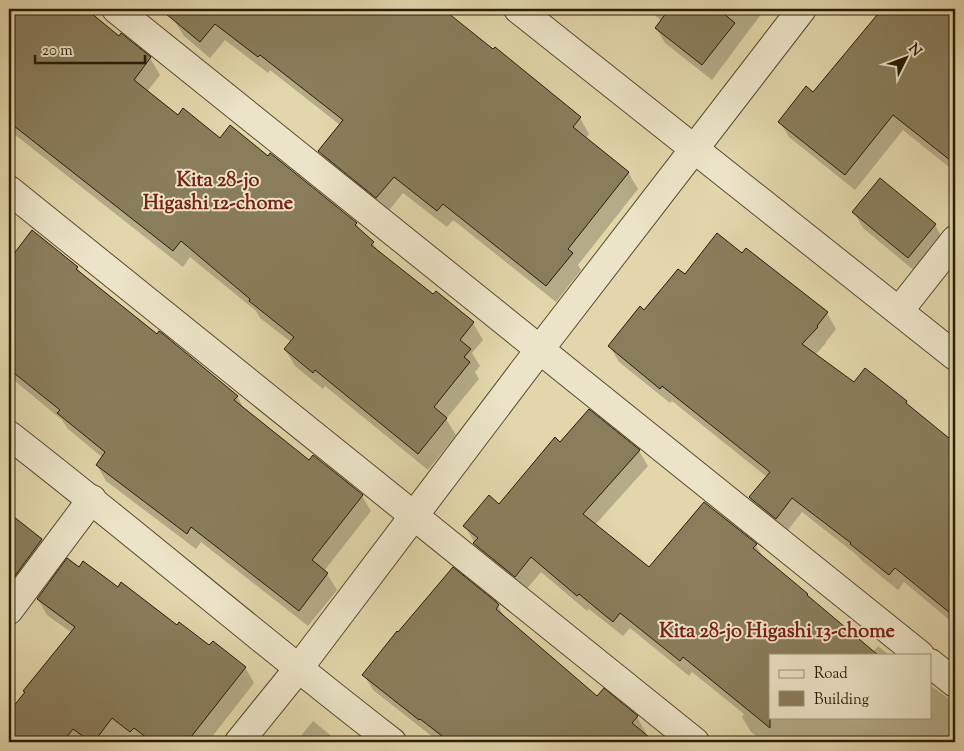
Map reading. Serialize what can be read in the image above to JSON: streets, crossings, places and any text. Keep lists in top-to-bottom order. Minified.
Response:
{"districts":["Kita 28-jo Higashi 12-chome","Kita 28-jo Higashi 13-chome"],"legend":["Road","Building"],"scale_bar":"20 m","north":"top right"}
